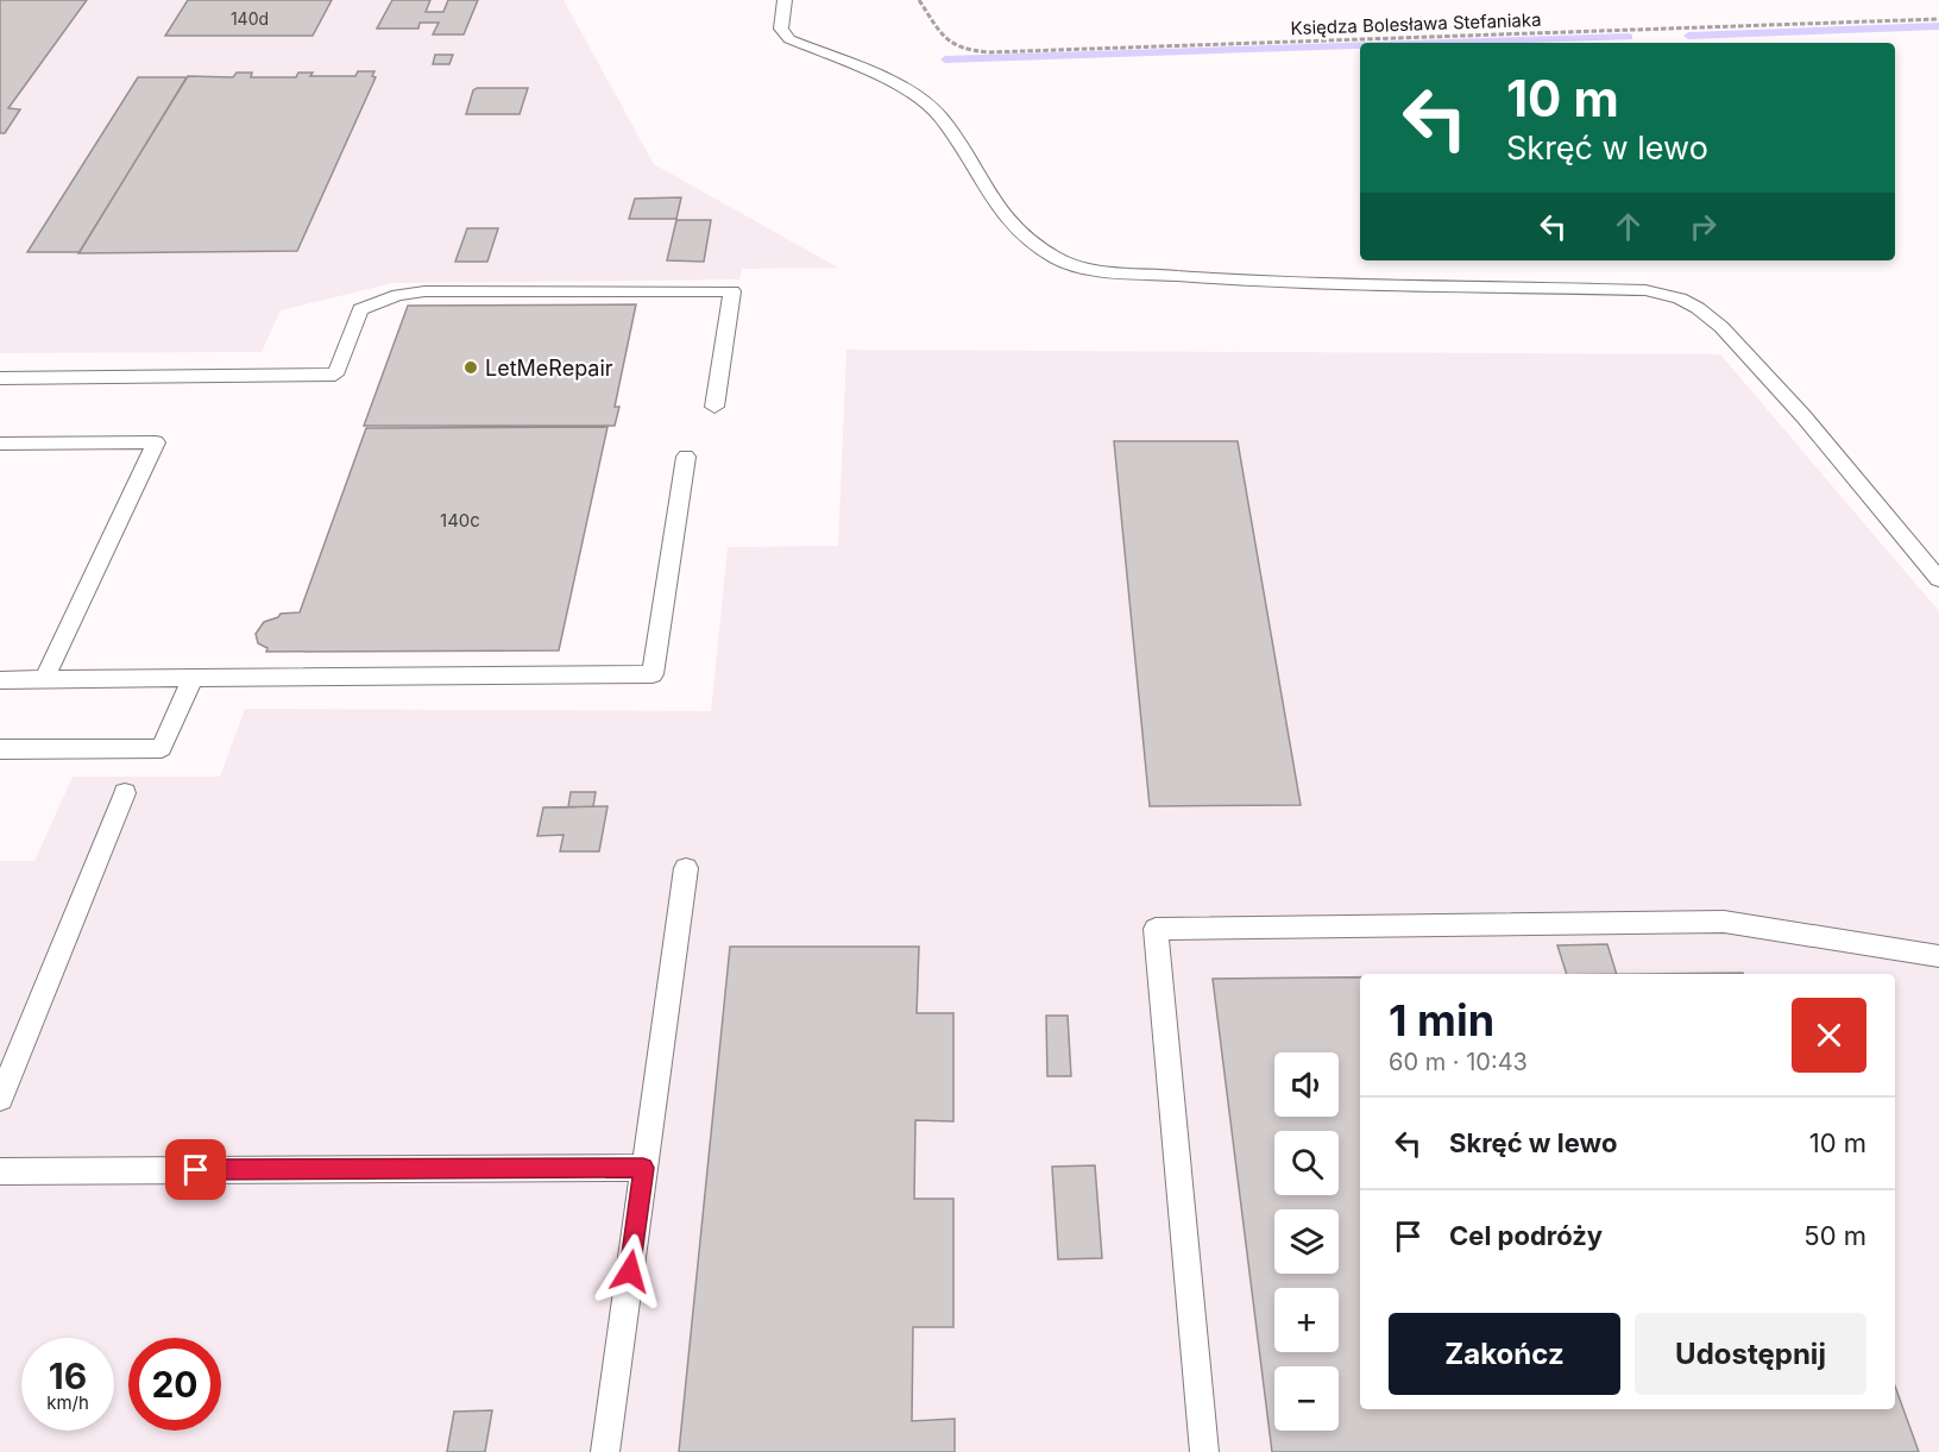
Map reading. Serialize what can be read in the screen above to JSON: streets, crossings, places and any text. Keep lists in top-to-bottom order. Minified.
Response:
{"streets":{"path":["Księdza Bolesława Stefaniaka"]},"places":["LetMeRepair"],"house_numbers":["140d","140c"],"page":{"turn":["10 m","Skręć w lewo"],"heading":["1 min","60 m · 10:43"],"map_buttons":["+","−"],"list":[{"name":"Skręć w lewo","value":"10 m"},{"name":"Cel podróży","value":"50 m"}],"buttons":["Zakończ","Udostępnij"],"speed":"16 km/h","limit":"20"}}
